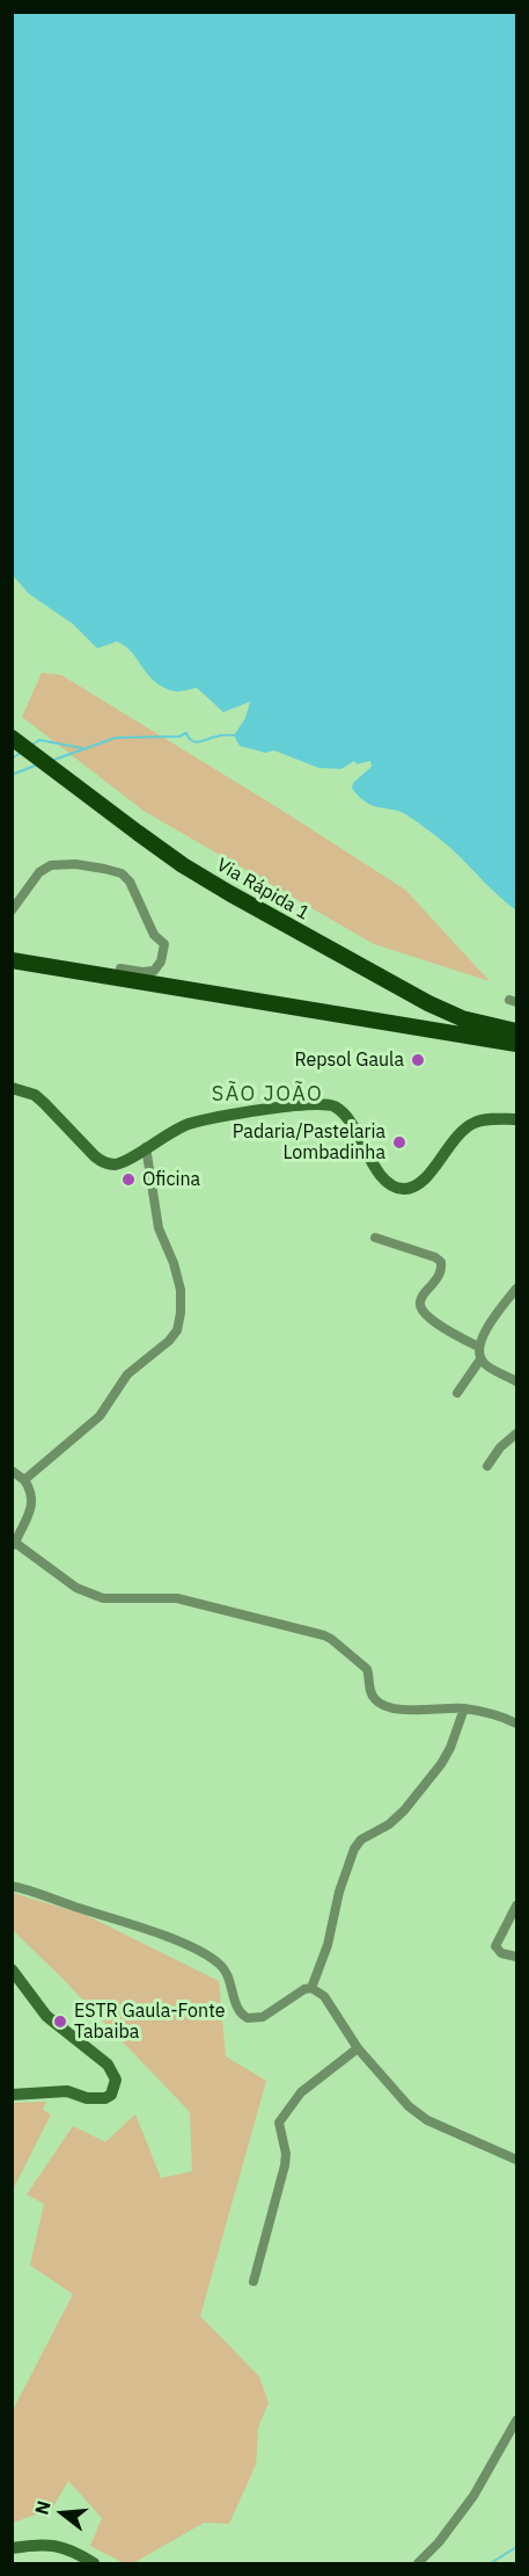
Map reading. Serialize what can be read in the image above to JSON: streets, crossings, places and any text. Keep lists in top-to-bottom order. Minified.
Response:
{"streets":{"highway":["Via Rápida 1"]},"districts":["SÃO JOÃO"],"places":["Repsol Gaula","Padaria/Pastelaria Lombadinha","Oficina","ESTR Gaula-Fonte Tabaiba"],"north":"left"}
